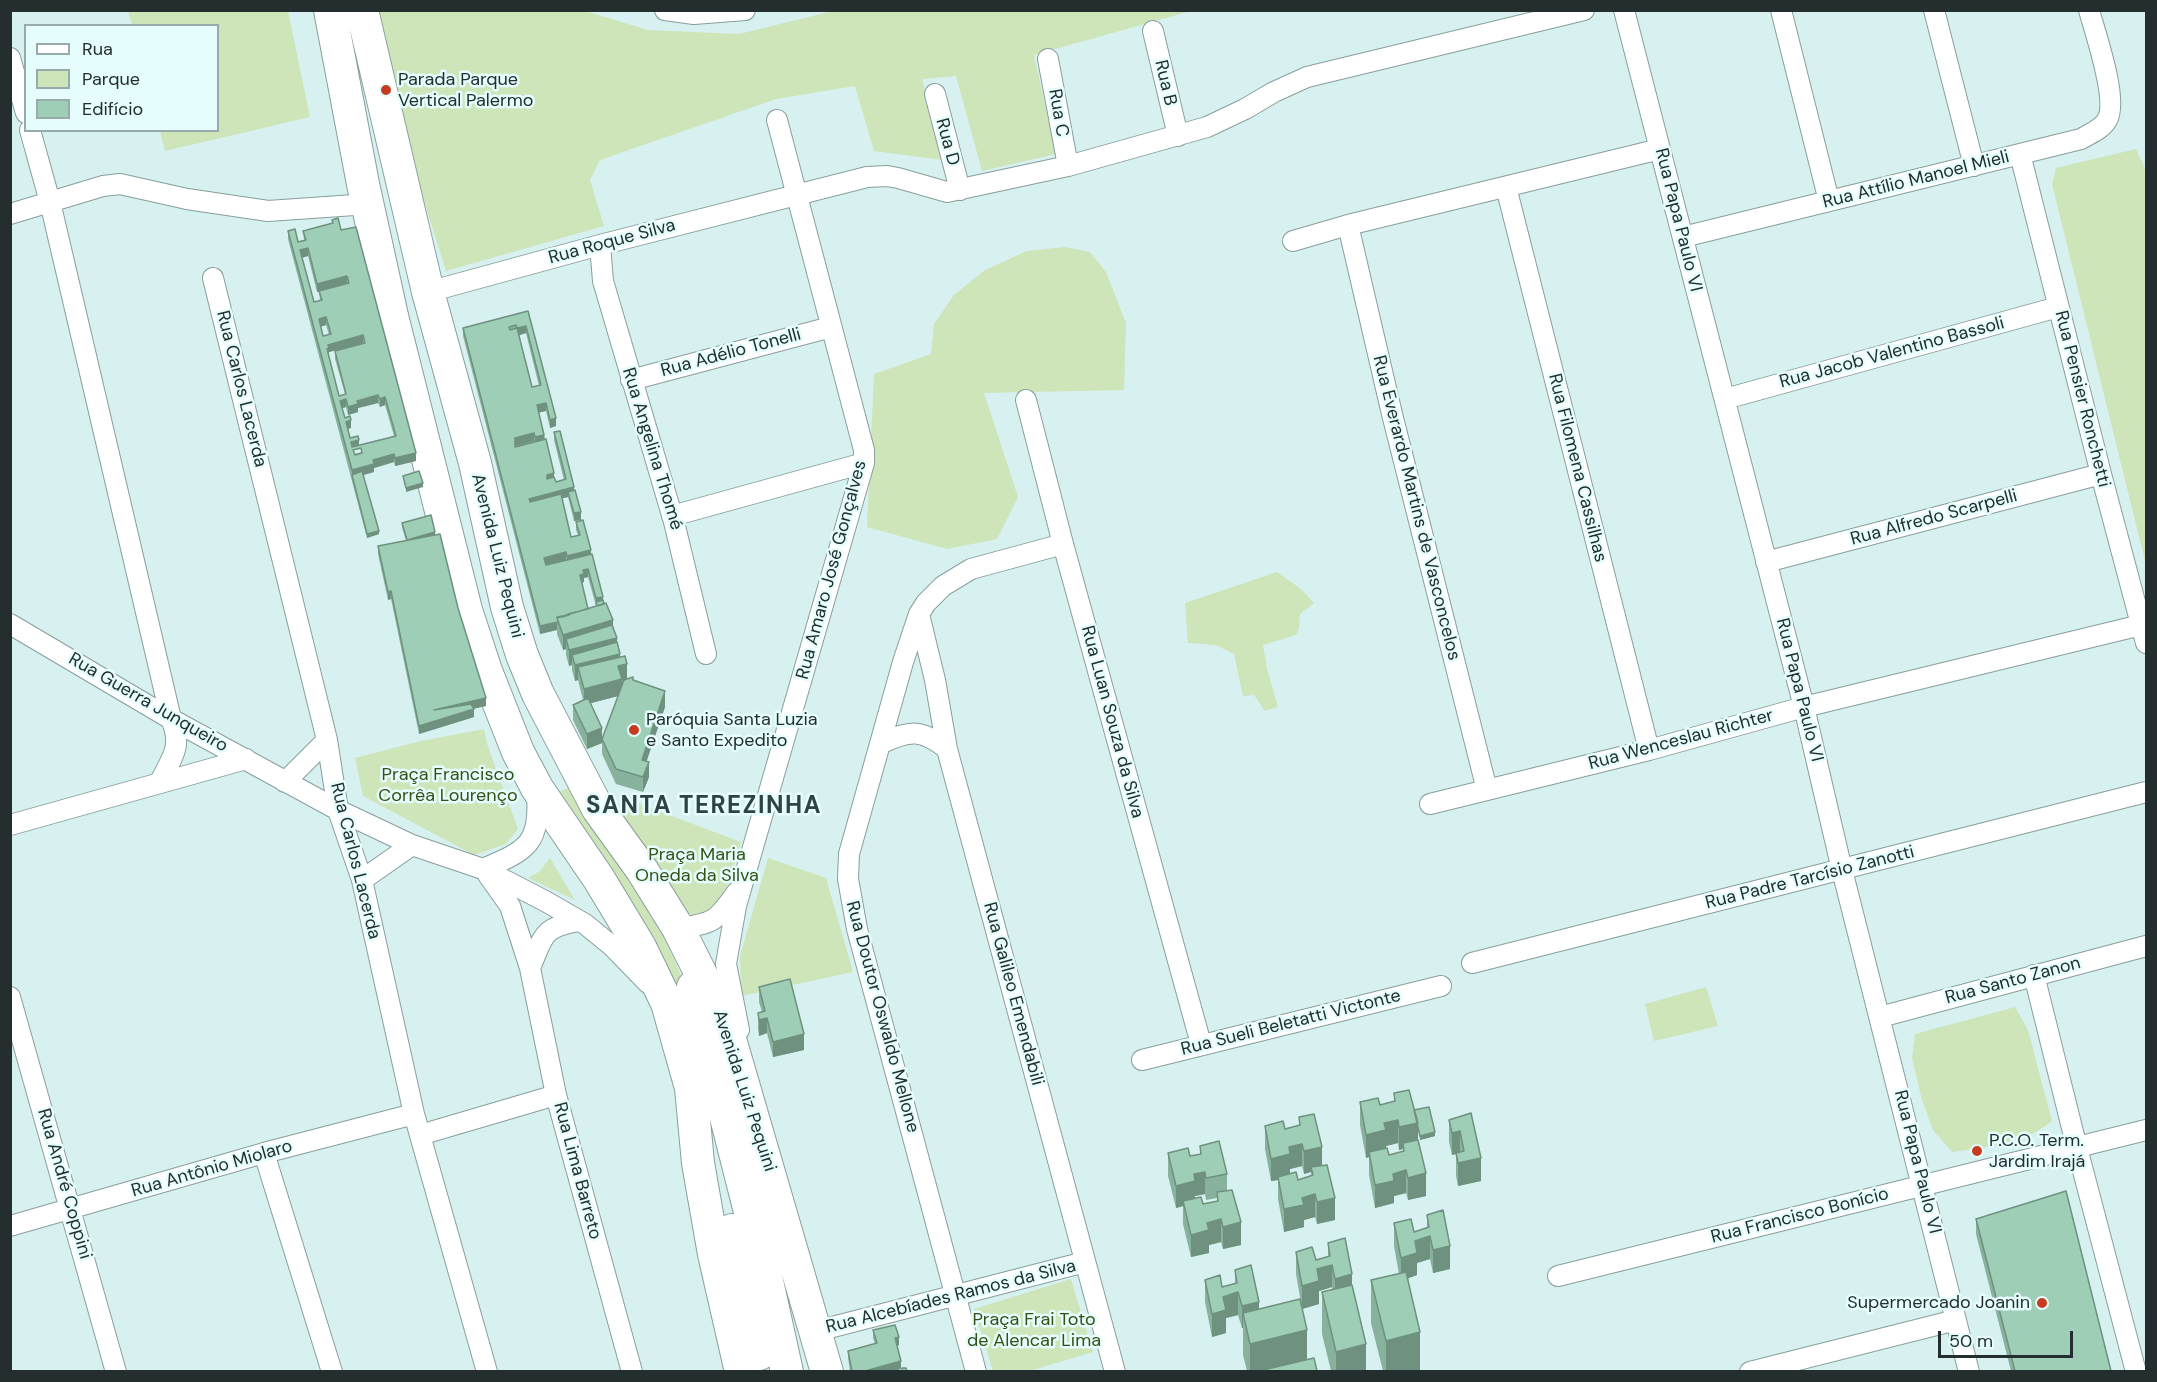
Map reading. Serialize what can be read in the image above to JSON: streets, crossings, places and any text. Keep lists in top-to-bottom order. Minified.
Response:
{"streets":{"main road":["Avenida Luiz Pequini"],"street":["Rua B","Rua C","Rua D","Rua Attílio Manoel Mieli","Rua Papa Paulo VI","Rua Roque Silva","Rua Adélio Tonelli","Rua Jacob Valentino Bassoli","Rua Carlos Lacerda","Rua Pensier Ronchetti","Rua Angelina Thomé","Rua Filomena Cassilhas","Rua Everardo Martins de Vasconcelos","Rua Alfredo Scarpelli","Rua Amaro José Gonçalves","Rua Guerra Junqueiro","Rua Luan Souza da Silva","Rua Wenceslau Richter","Rua Padre Tarcísio Zanotti","Rua Santo Zanon","Rua Galileo Emendabili","Rua Doutor Oswaldo Mellone","Rua Sueli Beletatti Victonte","Rua Antônio Miolaro","Rua Lima Barreto","Rua André Coppini","Rua Francisco Bonício","Rua Alcebíades Ramos da Silva"]},"crossings":[["Rua B","Rua Roque Silva"],["Rua C","Rua Roque Silva"],["Rua D","Rua Roque Silva"],["Rua Attílio Manoel Mieli","Rua Papa Paulo VI"],["Rua Attílio Manoel Mieli","Rua Pensier Ronchetti"],["Rua Papa Paulo VI","Rua Jacob Valentino Bassoli"],["Rua Papa Paulo VI","Rua Alfredo Scarpelli"],["Rua Papa Paulo VI","Rua Wenceslau Richter"],["Rua Papa Paulo VI","Rua Padre Tarcísio Zanotti"],["Rua Papa Paulo VI","Rua Santo Zanon"],["Rua Papa Paulo VI","Rua Francisco Bonício"],["Rua Roque Silva","Rua Angelina Thomé"],["Rua Roque Silva","Avenida Luiz Pequini"],["Rua Roque Silva","Rua Amaro José Gonçalves"],["Rua Adélio Tonelli","Rua Angelina Thomé"],["Rua Adélio Tonelli","Rua Amaro José Gonçalves"],["Rua Jacob Valentino Bassoli","Rua Pensier Ronchetti"],["Rua Carlos Lacerda","Rua Guerra Junqueiro"],["Rua Carlos Lacerda","Rua Antônio Miolaro"],["Rua Pensier Ronchetti","Rua Alfredo Scarpelli"],["Rua Pensier Ronchetti","Rua Wenceslau Richter"],["Rua Filomena Cassilhas","Rua Wenceslau Richter"],["Rua Everardo Martins de Vasconcelos","Rua Wenceslau Richter"],["Avenida Luiz Pequini","Rua Amaro José Gonçalves"],["Avenida Luiz Pequini","Rua Alcebíades Ramos da Silva"],["Rua Guerra Junqueiro","Rua Lima Barreto"],["Rua Luan Souza da Silva","Rua Doutor Oswaldo Mellone"],["Rua Luan Souza da Silva","Rua Sueli Beletatti Victonte"],["Rua Galileo Emendabili","Rua Doutor Oswaldo Mellone"],["Rua Galileo Emendabili","Rua Alcebíades Ramos da Silva"],["Rua Doutor Oswaldo Mellone","Rua Alcebíades Ramos da Silva"],["Rua Antônio Miolaro","Rua André Coppini"]],"districts":["SANTA TEREZINHA"],"parks":["Praça Francisco Corrêa Lourenço","Praça Maria Oneda da Silva","Praça Frai Toto de Alencar Lima"],"places":["Parada Parque Vertical Palermo","Paróquia Santa Luzia e Santo Expedito","P.C.O. Term. Jardim Irajá","Supermercado Joanin"],"legend":["Rua","Parque","Edifício"],"scale_bar":"50 m"}
